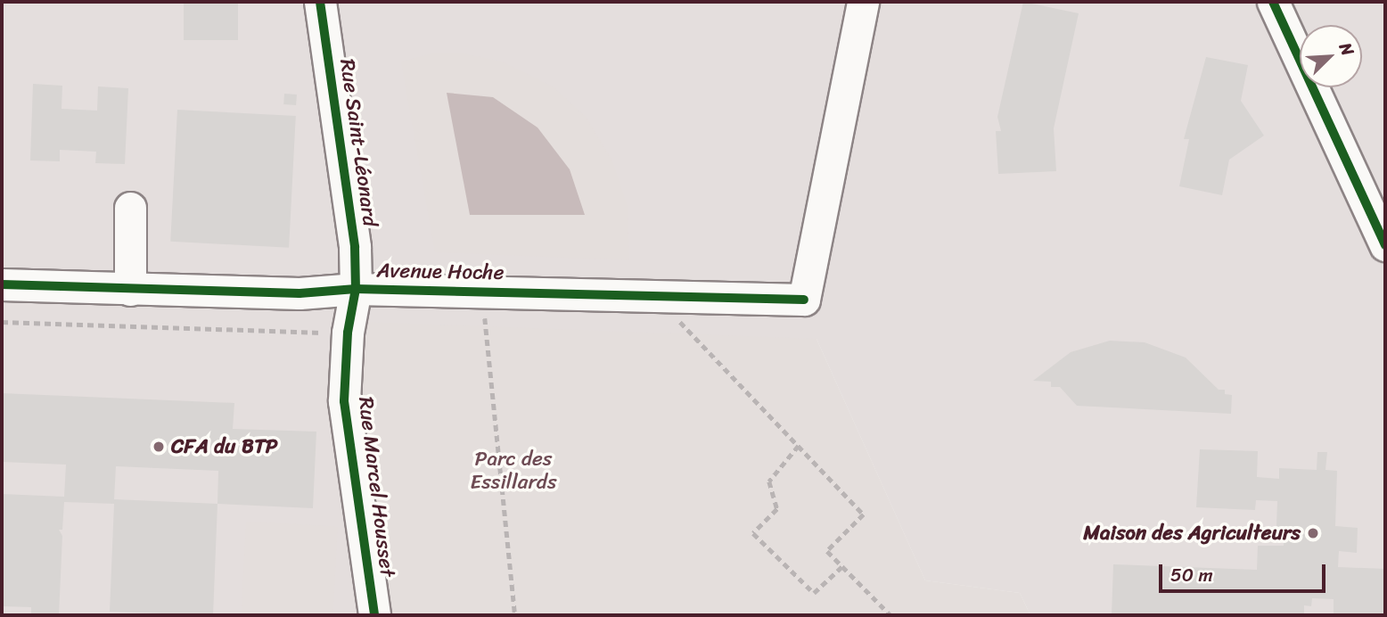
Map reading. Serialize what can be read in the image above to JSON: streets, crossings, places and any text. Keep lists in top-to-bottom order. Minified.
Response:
{"streets":{"street":["Rue Saint-Léonard","Avenue Hoche","Rue Marcel Housset"]},"crossings":[["Rue Saint-Léonard","Avenue Hoche"],["Rue Saint-Léonard","Rue Marcel Housset"],["Avenue Hoche","Rue Marcel Housset"]],"parks":["Parc des Essillards"],"places":["CFA du BTP","Maison des Agriculteurs"],"scale_bar":"50 m","north":"top right"}
